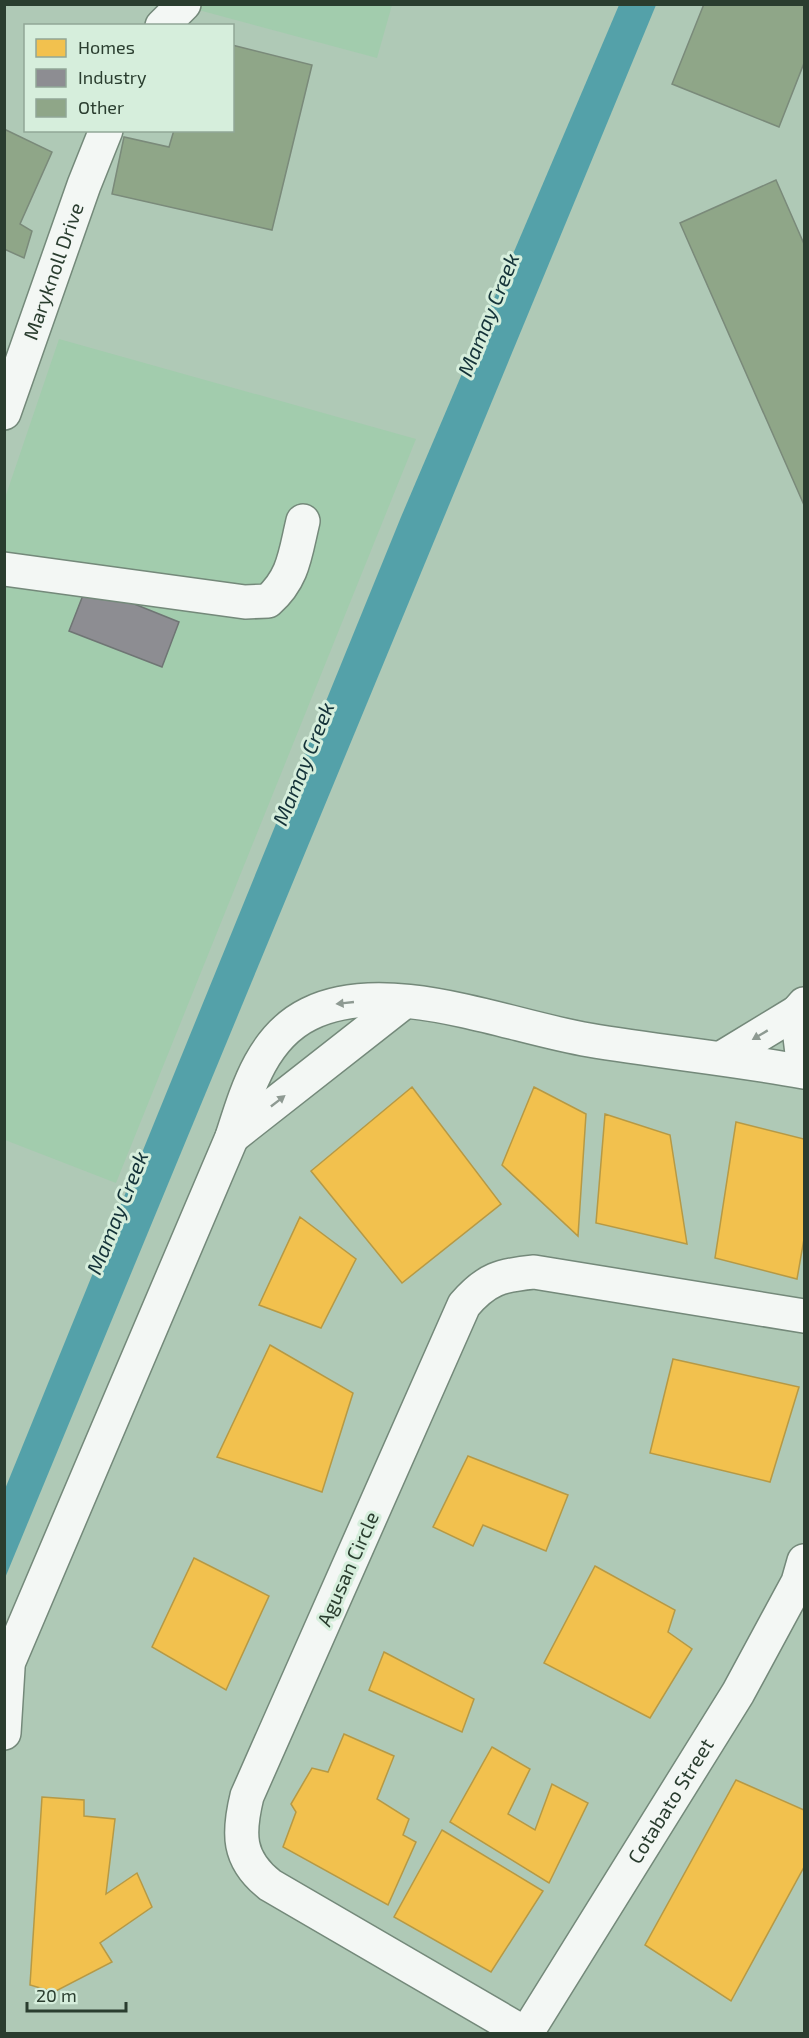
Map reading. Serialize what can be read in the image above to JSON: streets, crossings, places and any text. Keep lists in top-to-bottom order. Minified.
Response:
{"streets":{"street":["Maryknoll Drive","Agusan Circle","Cotabato Street"]},"crossings":[["Agusan Circle","Cotabato Street"]],"water":["Mamay Creek"],"legend":["Homes","Industry","Other"],"scale_bar":"20 m"}
